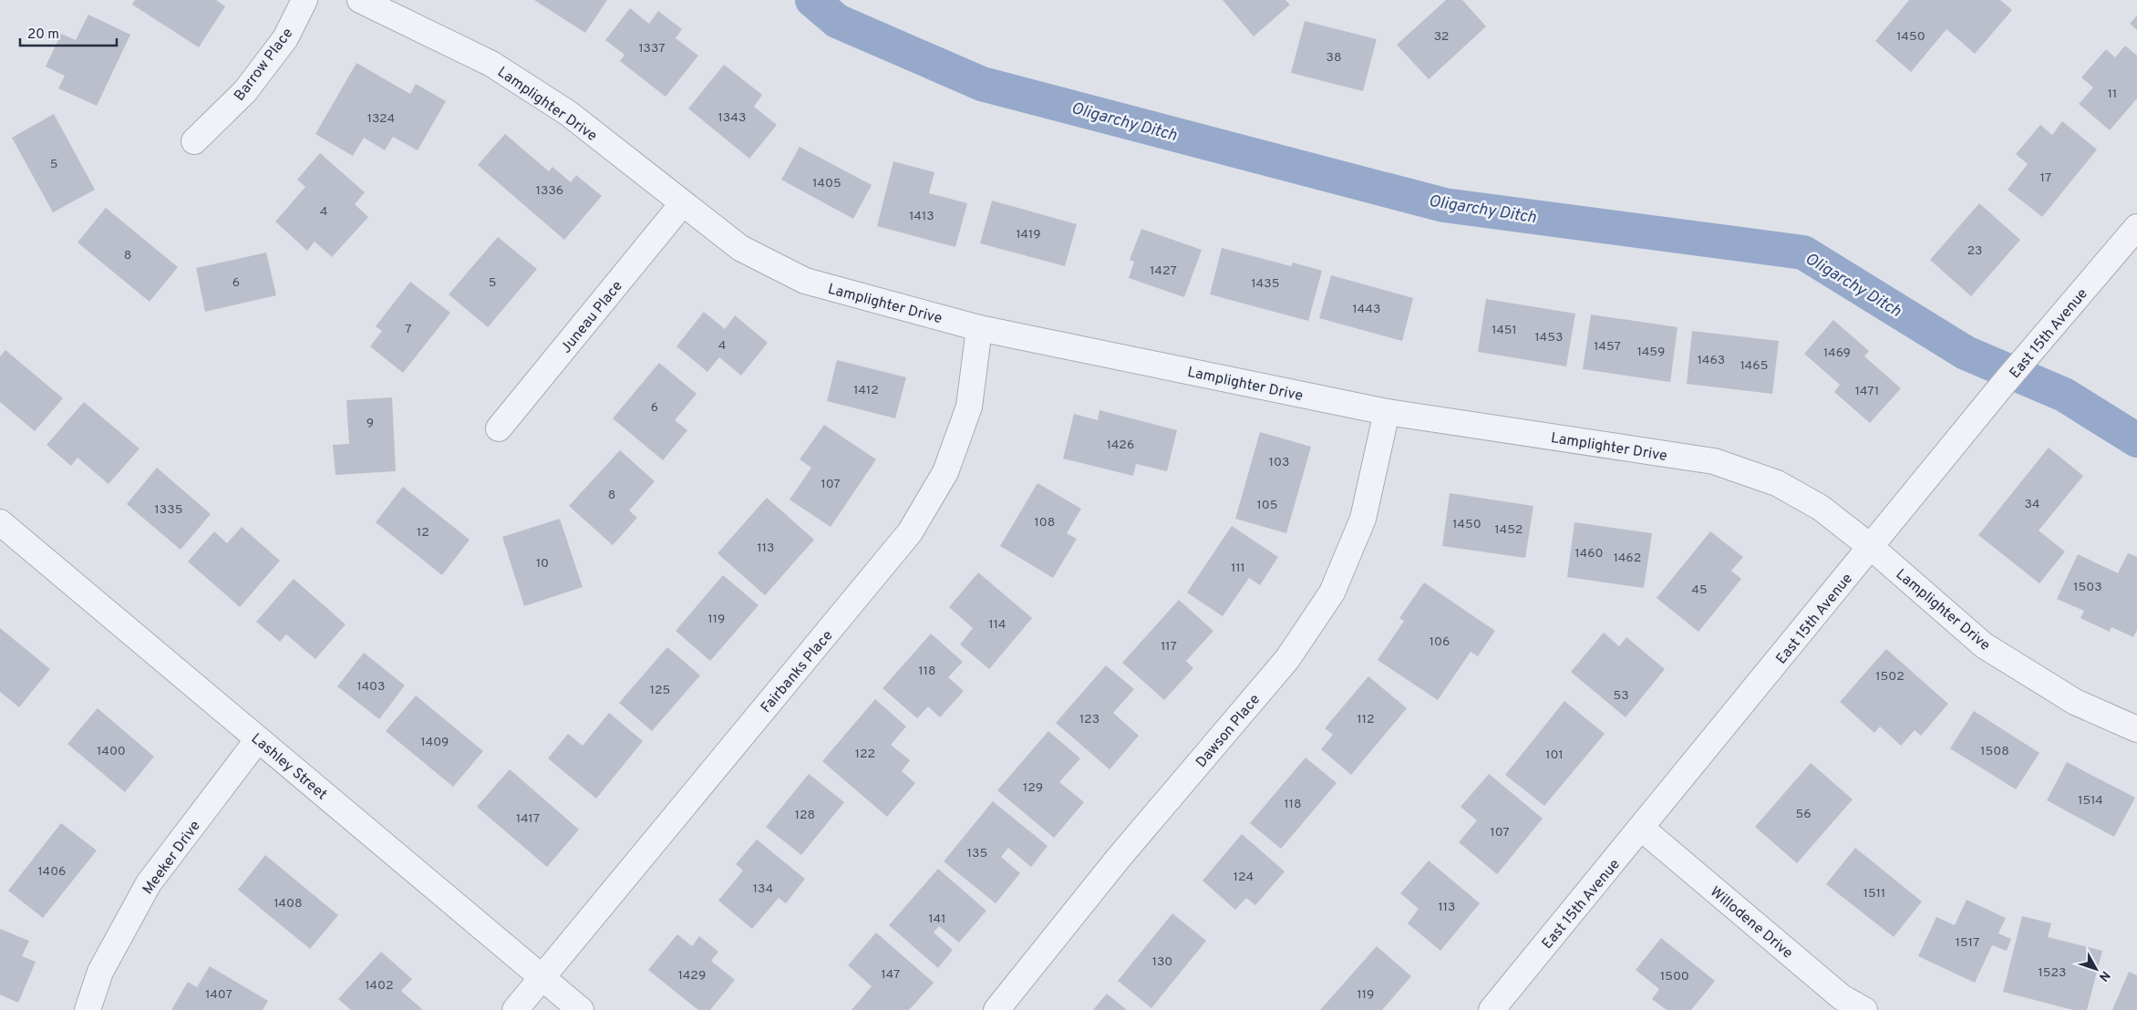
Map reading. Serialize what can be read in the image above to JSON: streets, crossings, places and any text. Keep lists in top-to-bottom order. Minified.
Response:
{"streets":{"street":["Barrow Place","Lamplighter Drive","Juneau Place","East 15th Avenue","Fairbanks Place","Dawson Place","Lashley Street","Meeker Drive","Willodene Drive"]},"crossings":[["Lamplighter Drive","Juneau Place"],["Lamplighter Drive","East 15th Avenue"],["Lamplighter Drive","Fairbanks Place"],["Lamplighter Drive","Dawson Place"],["East 15th Avenue","Willodene Drive"],["Fairbanks Place","Lashley Street"],["Lashley Street","Meeker Drive"]],"water":["Oligarchy Ditch"],"house_numbers":["32","1450","1337","38","11","1343","1324","5","17","1405","1336","4","1413","1419","23","8","1427","6","5","1435","1443","7","1451","1453","4","1457","1459","1469","1463","1465","1412","1471","6","9","1426","103","107","8","34","105","1335","108","1450","1452","12","113","1460","1462","10","111","1503","45","119","114","106","117","118","1502","1403","125","53","123","112","1409","1400","1508","122","101","129","1514","118","56","128","1417","107","135","1406","124","134","1511","1408","113","141","1517","130","1523","147","1429","1500","1402","1407","119"],"scale_bar":"20 m","north":"bottom right"}
